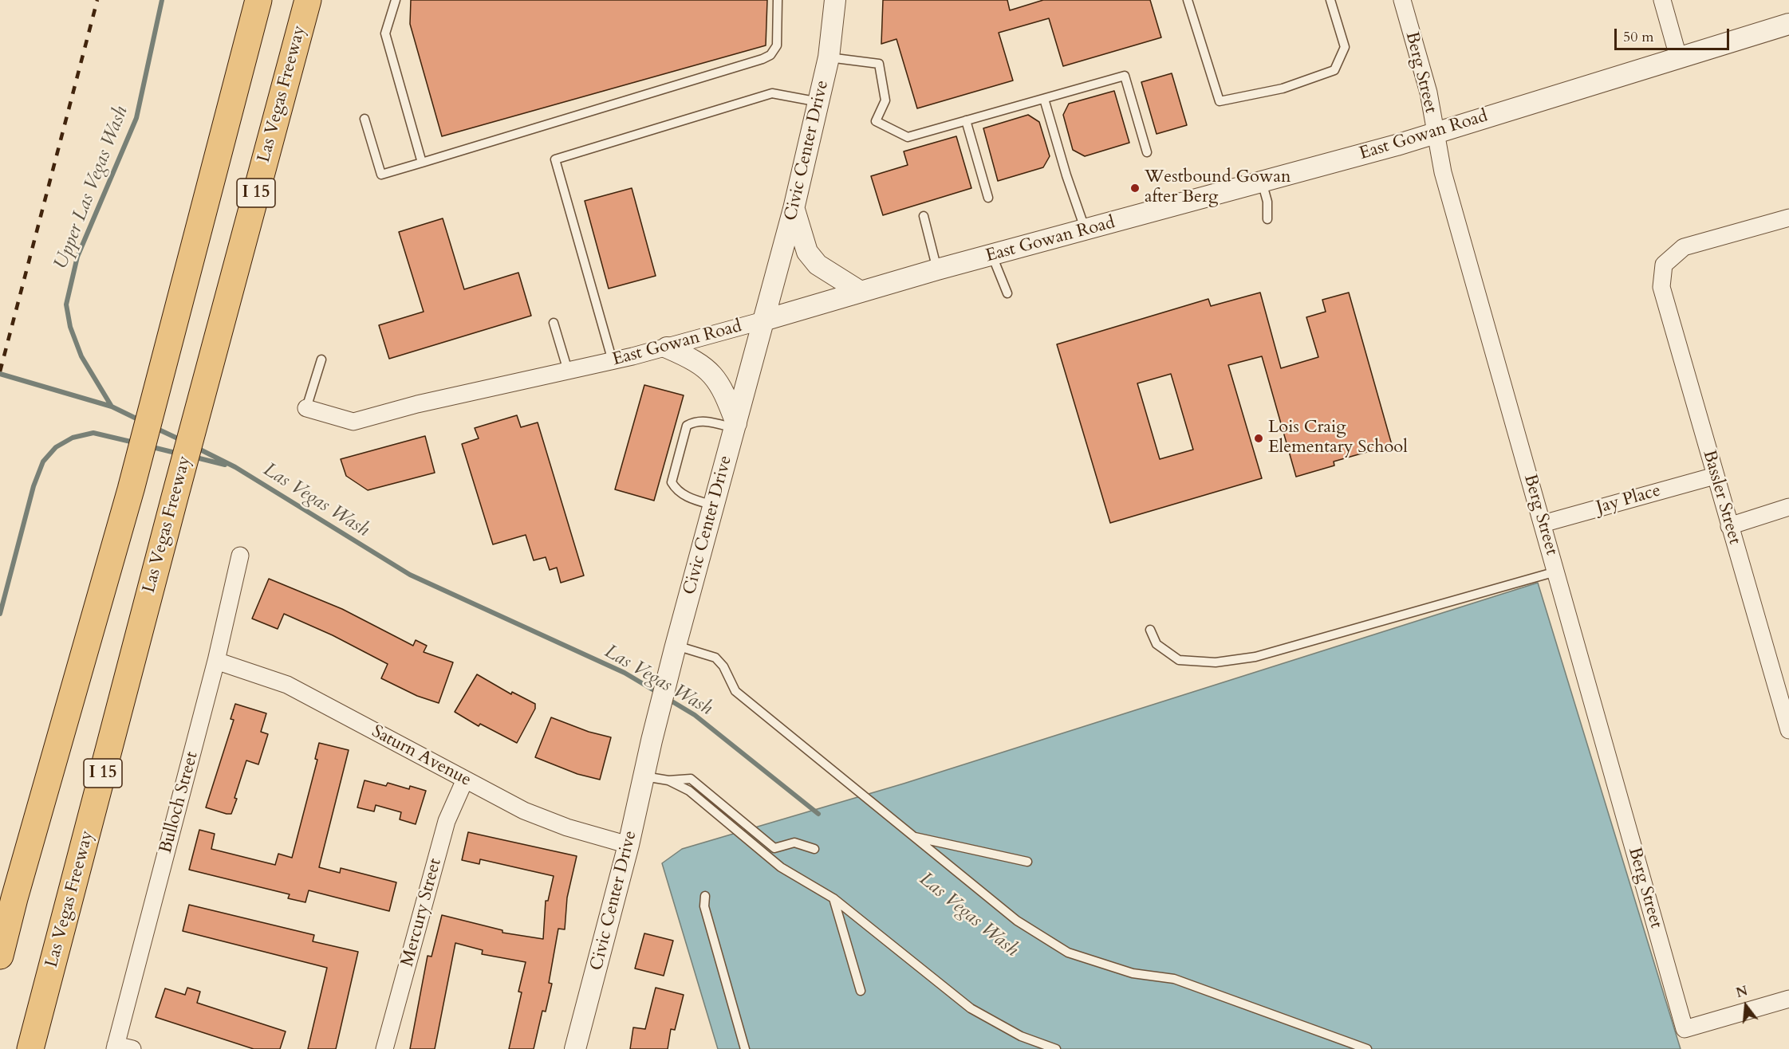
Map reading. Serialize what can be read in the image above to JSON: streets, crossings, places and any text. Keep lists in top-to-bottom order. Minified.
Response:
{"streets":{"highway":["Las Vegas Freeway","I 15"],"street":["Berg Street","East Gowan Road","Civic Center Drive","Bassler Street","Jay Place","Saturn Avenue","Bulloch Street","Mercury Street"]},"crossings":[["Berg Street","East Gowan Road"],["Berg Street","Jay Place"],["East Gowan Road","Civic Center Drive"],["Civic Center Drive","Saturn Avenue"],["Bassler Street","Jay Place"],["Saturn Avenue","Bulloch Street"],["Saturn Avenue","Mercury Street"]],"water":["Upper Las Vegas Wash","Las Vegas Wash"],"places":["Westbound Gowan after Berg","Lois Craig Elementary School"],"scale_bar":"50 m","north":"top"}
